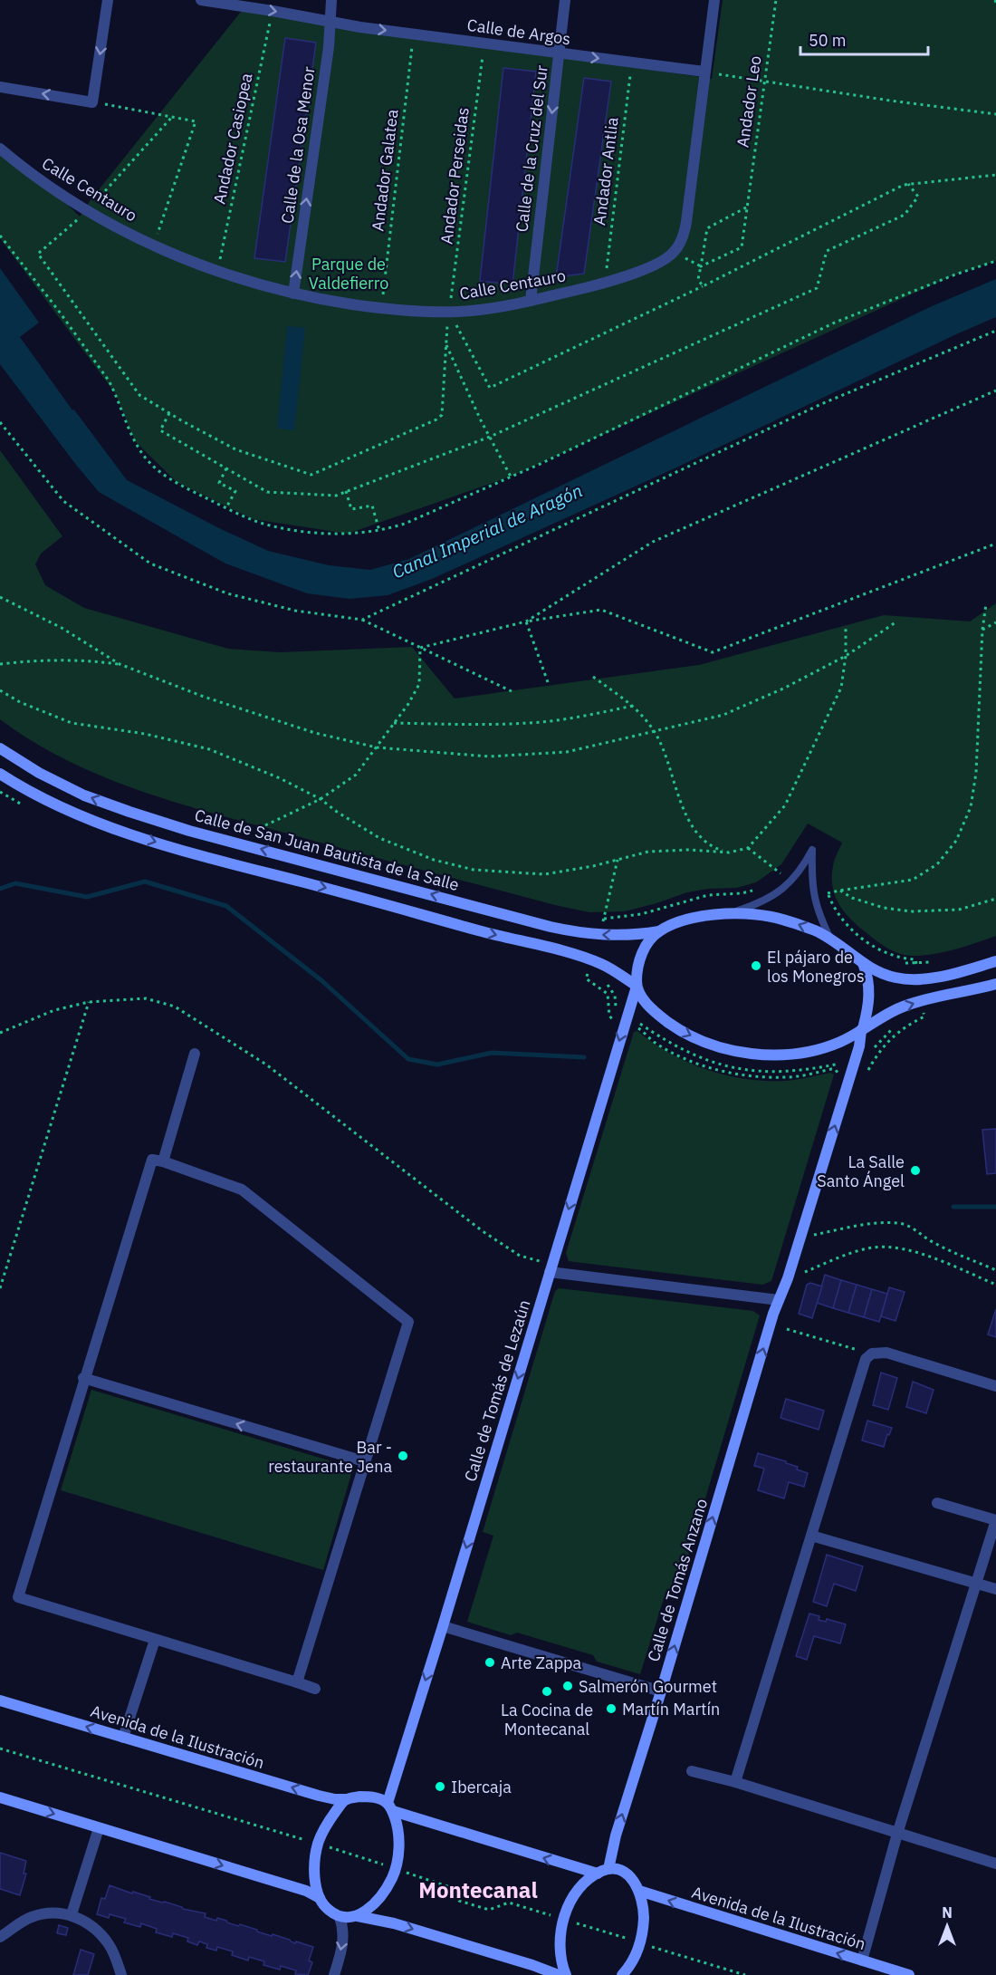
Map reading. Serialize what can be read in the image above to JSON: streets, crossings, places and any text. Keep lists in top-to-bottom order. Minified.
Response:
{"streets":{"street":["Calle de Argos","Calle de la Osa Menor","Calle de la Cruz del Sur","Calle Centauro","Calle de San Juan Bautista de la Salle","Calle de Tomás de Lezaún","Calle de Tomás Anzano","Avenida de la Ilustración"],"path":["Andador Leo","Andador Casiopea","Andador Galatea","Andador Antlia","Andador Perseidas"]},"crossings":[["Calle de Argos","Andador Casiopea"],["Calle de Argos","Calle de la Osa Menor"],["Calle de Argos","Calle de la Cruz del Sur"],["Calle de Argos","Andador Galatea"],["Calle de Argos","Andador Antlia"],["Calle de Argos","Andador Perseidas"],["Calle de Argos","Calle Centauro"],["Andador Casiopea","Calle Centauro"],["Calle de la Osa Menor","Calle Centauro"],["Calle de la Cruz del Sur","Calle Centauro"],["Andador Galatea","Calle Centauro"],["Andador Antlia","Calle Centauro"],["Andador Perseidas","Calle Centauro"],["Calle de San Juan Bautista de la Salle","Calle de Tomás de Lezaún"],["Calle de San Juan Bautista de la Salle","Calle de Tomás Anzano"],["Calle de Tomás de Lezaún","Calle de Tomás Anzano"],["Calle de Tomás de Lezaún","Avenida de la Ilustración"]],"one_way":["Calle de la Osa Menor","Calle de la Cruz del Sur","Calle de Tomás de Lezaún","Calle de Tomás Anzano"],"districts":["Montecanal"],"water":["Canal Imperial de Aragón"],"parks":["Parque de Valdefierro"],"places":["El pájaro de los Monegros","La Salle Santo Ángel","Bar - restaurante Jena","Arte Zappa","Salmerón Gourmet","La Cocina de Montecanal","Martín Martín","Ibercaja"],"scale_bar":"50 m","north":"top"}
